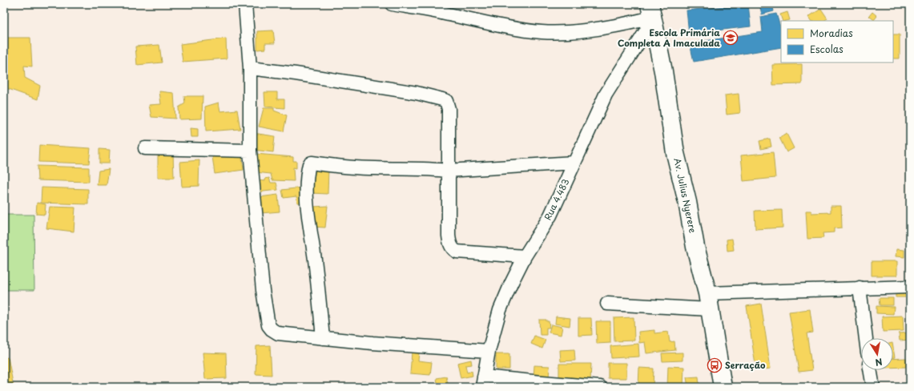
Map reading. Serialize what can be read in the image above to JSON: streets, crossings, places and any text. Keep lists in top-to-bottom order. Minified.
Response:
{"streets":{"main road":["Av. Julius Nyerere"],"street":["Rua 4.483"]},"crossings":[["Av. Julius Nyerere","Rua 4.483"]],"places":{"school or university":["Escola Primária Completa A Imaculada"],"bus stop":["Serração"]},"legend":["Moradias","Escolas"],"north":"bottom"}
